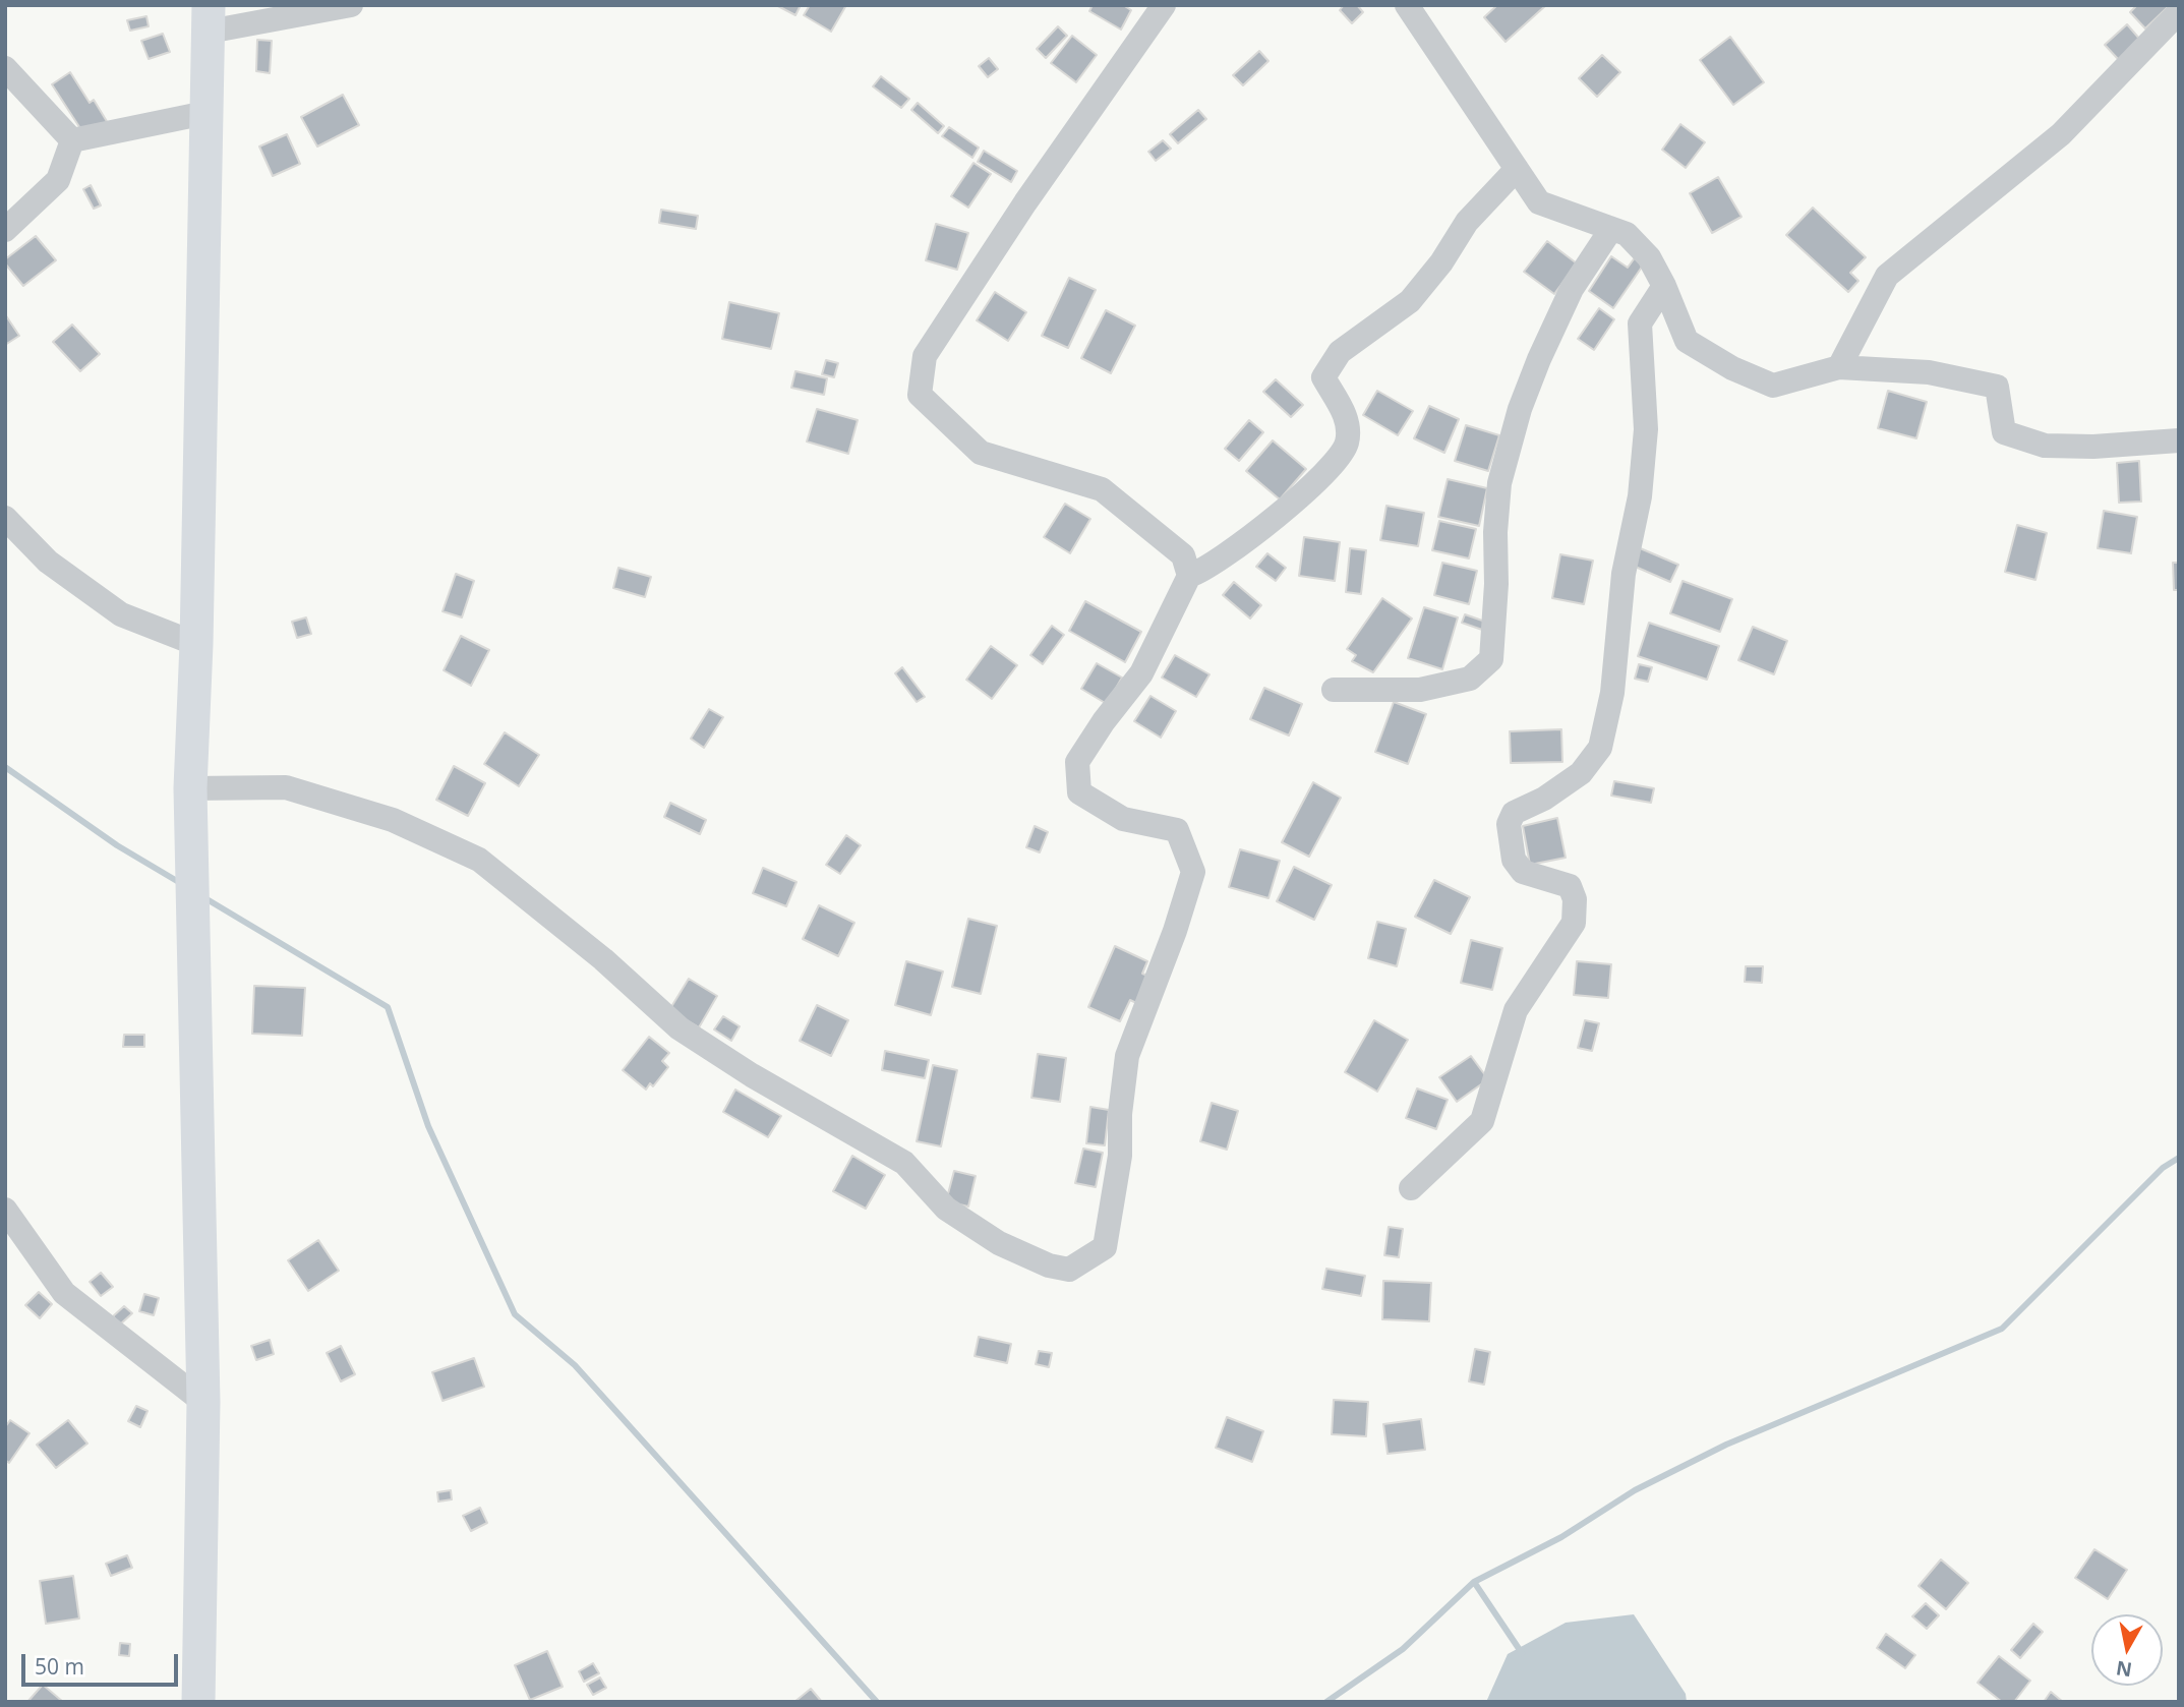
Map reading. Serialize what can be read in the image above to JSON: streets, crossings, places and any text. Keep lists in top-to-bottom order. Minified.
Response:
{"scale_bar":"50 m","north":"bottom"}
